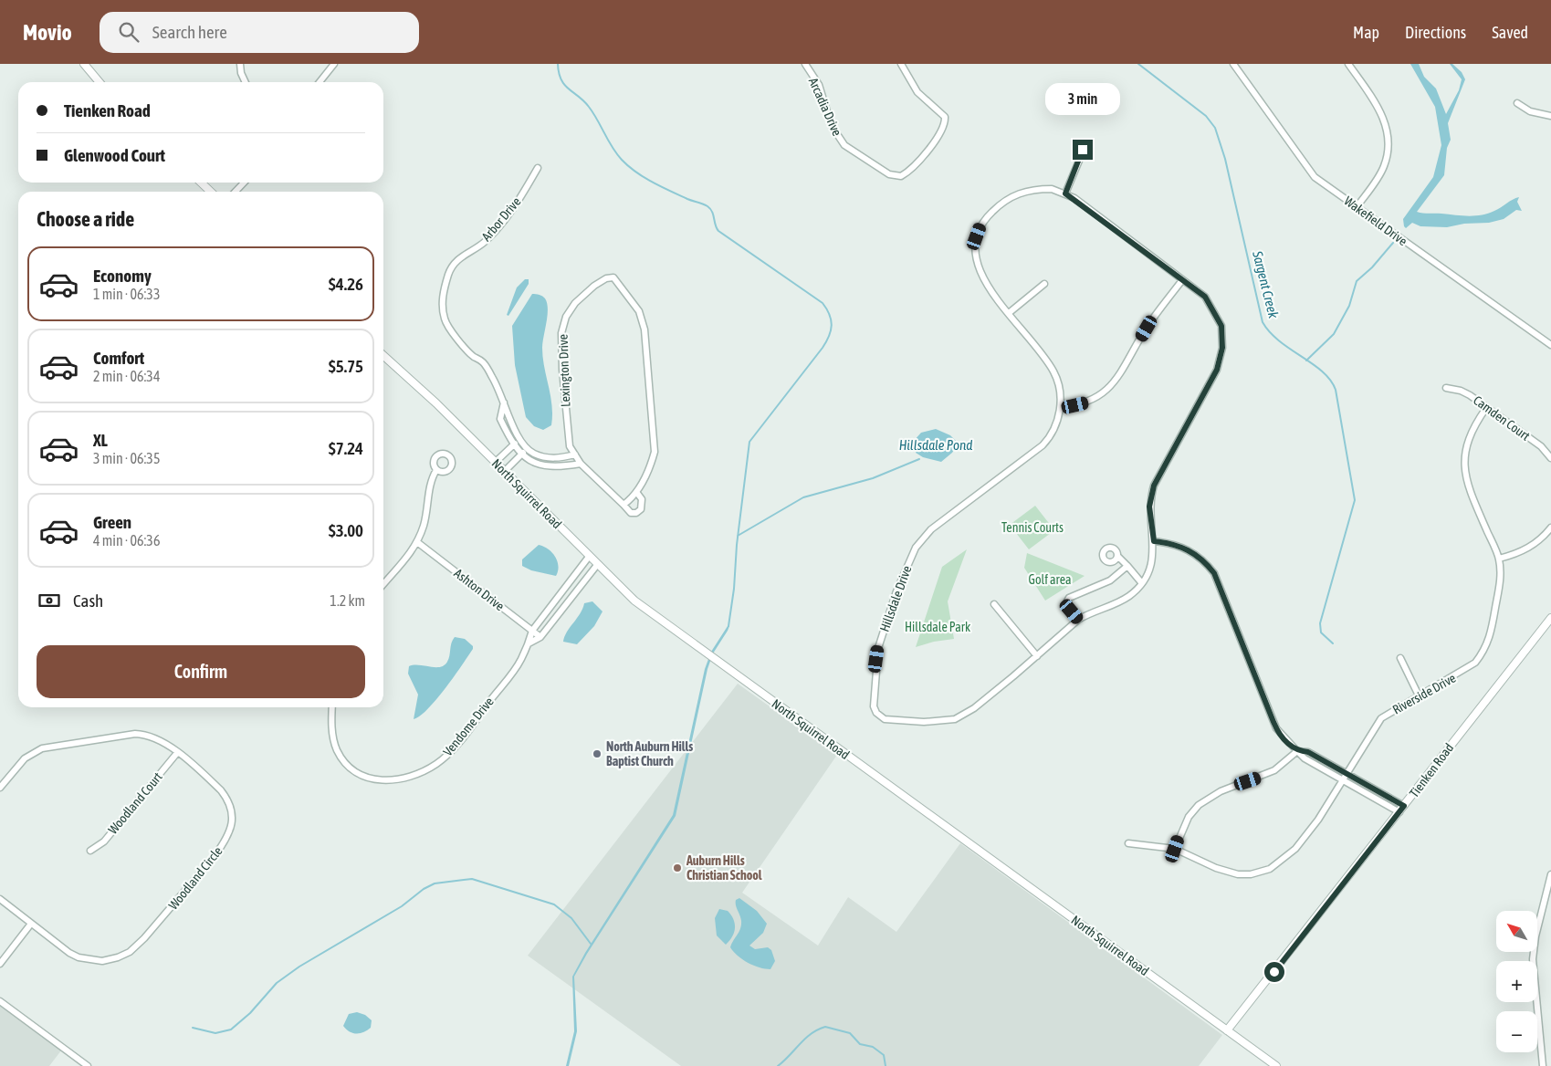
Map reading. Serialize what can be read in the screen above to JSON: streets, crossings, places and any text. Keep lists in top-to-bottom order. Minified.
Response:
{"streets":{"street":["Arcadia Drive","Arbor Drive","Wakefield Drive","Lexington Drive","Camden Court","North Squirrel Road","Ashton Drive","Hillsdale Drive","Riverside Drive","Vendome Drive","Tienken Road","Woodland Court","Woodland Circle"]},"crossings":[["Arbor Drive","Lexington Drive"],["Camden Court","Riverside Drive"],["North Squirrel Road","Vendome Drive"],["North Squirrel Road","Tienken Road"],["Ashton Drive","Vendome Drive"],["Woodland Court","Woodland Circle"]],"water":["Sargent Creek","Hillsdale Pond"],"parks":["Tennis Courts","Golf area","Hillsdale Park"],"places":["North Auburn Hills Baptist Church","Auburn Hills Christian School"],"north":"top left","page":{"header":"Movio","search":"Search here","nav":["Map","Directions","Saved"],"banner":["Tienken Road","Glenwood Court"],"bubble":"3 min","heading":"Choose a ride","list":[{"name":"Economy","note":"1 min · 06:33","value":"$4.26"},{"name":"Comfort","note":"2 min · 06:34","value":"$5.75"},{"name":"XL","note":"3 min · 06:35","value":"$7.24"},{"name":"Green","note":"4 min · 06:36","value":"$3.00"}],"pay":["Cash","1.2 km"],"buttons":"Confirm","map_buttons":["+","−"]}}
